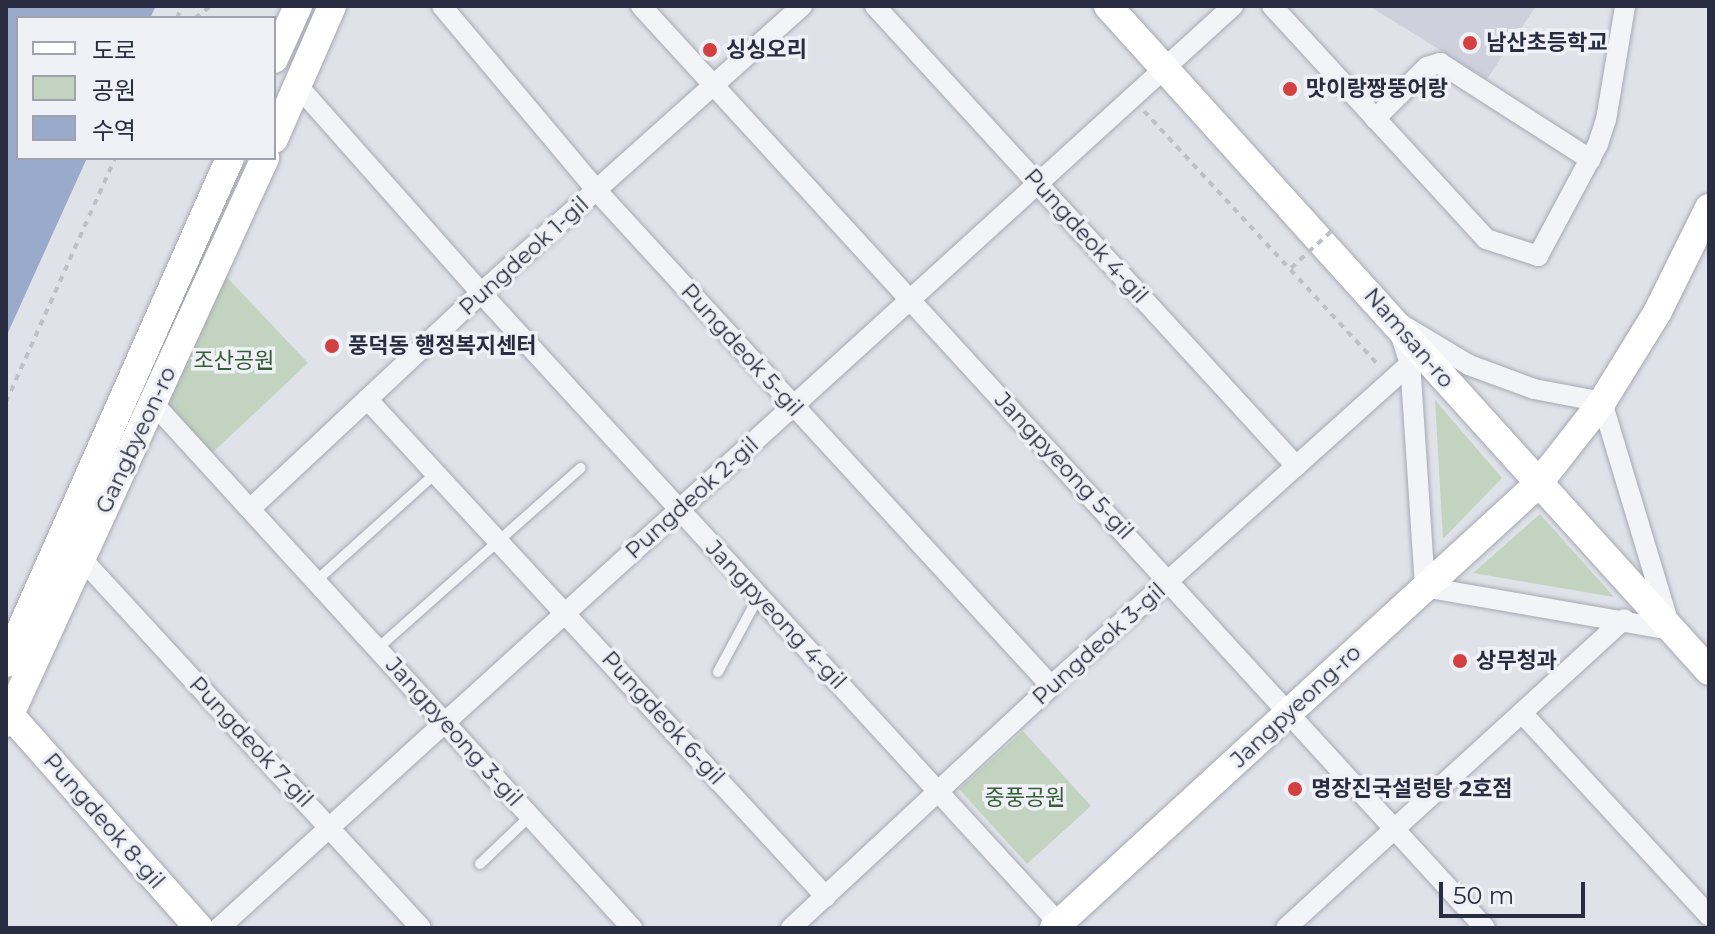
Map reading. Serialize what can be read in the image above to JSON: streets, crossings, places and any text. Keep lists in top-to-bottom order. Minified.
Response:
{"streets":{"main road":["Namsan-ro","Gangbyeon-ro","Jangpyeong-ro","Pungdeok 8-gil"],"street":["Pungdeok 4-gil","Pungdeok 1-gil","Pungdeok 5-gil","Jangpyeong 5-gil","Pungdeok 2-gil","Jangpyeong 4-gil","Pungdeok 3-gil","Pungdeok 6-gil","Jangpyeong 3-gil","Pungdeok 7-gil"]},"crossings":[["Pungdeok 4-gil","Pungdeok 2-gil"],["Pungdeok 4-gil","Pungdeok 3-gil"],["Pungdeok 1-gil","Pungdeok 5-gil"],["Pungdeok 1-gil","Jangpyeong 5-gil"],["Pungdeok 1-gil","Jangpyeong 4-gil"],["Pungdeok 1-gil","Pungdeok 6-gil"],["Pungdeok 1-gil","Jangpyeong 3-gil"],["Namsan-ro","Pungdeok 2-gil"],["Namsan-ro","Jangpyeong-ro"],["Pungdeok 5-gil","Pungdeok 2-gil"],["Pungdeok 5-gil","Pungdeok 3-gil"],["Gangbyeon-ro","Jangpyeong 3-gil"],["Gangbyeon-ro","Pungdeok 7-gil"],["Gangbyeon-ro","Pungdeok 8-gil"],["Jangpyeong 5-gil","Pungdeok 2-gil"],["Jangpyeong 5-gil","Pungdeok 3-gil"],["Jangpyeong 5-gil","Jangpyeong-ro"],["Pungdeok 2-gil","Jangpyeong 4-gil"],["Pungdeok 2-gil","Pungdeok 6-gil"],["Pungdeok 2-gil","Jangpyeong 3-gil"],["Pungdeok 2-gil","Pungdeok 7-gil"],["Jangpyeong 4-gil","Pungdeok 3-gil"],["Jangpyeong 4-gil","Jangpyeong-ro"],["Pungdeok 3-gil","Pungdeok 6-gil"],["Pungdeok 6-gil","Jangpyeong 3-gil"]],"parks":["조산공원","중풍공원"],"places":["남산초등학교","싱싱오리","맛이랑짱뚱어랑","풍덕동 행정복지센터","상무청과","명장진국설렁탕 2호점"],"legend":["도로","공원","수역"],"scale_bar":"50 m"}
